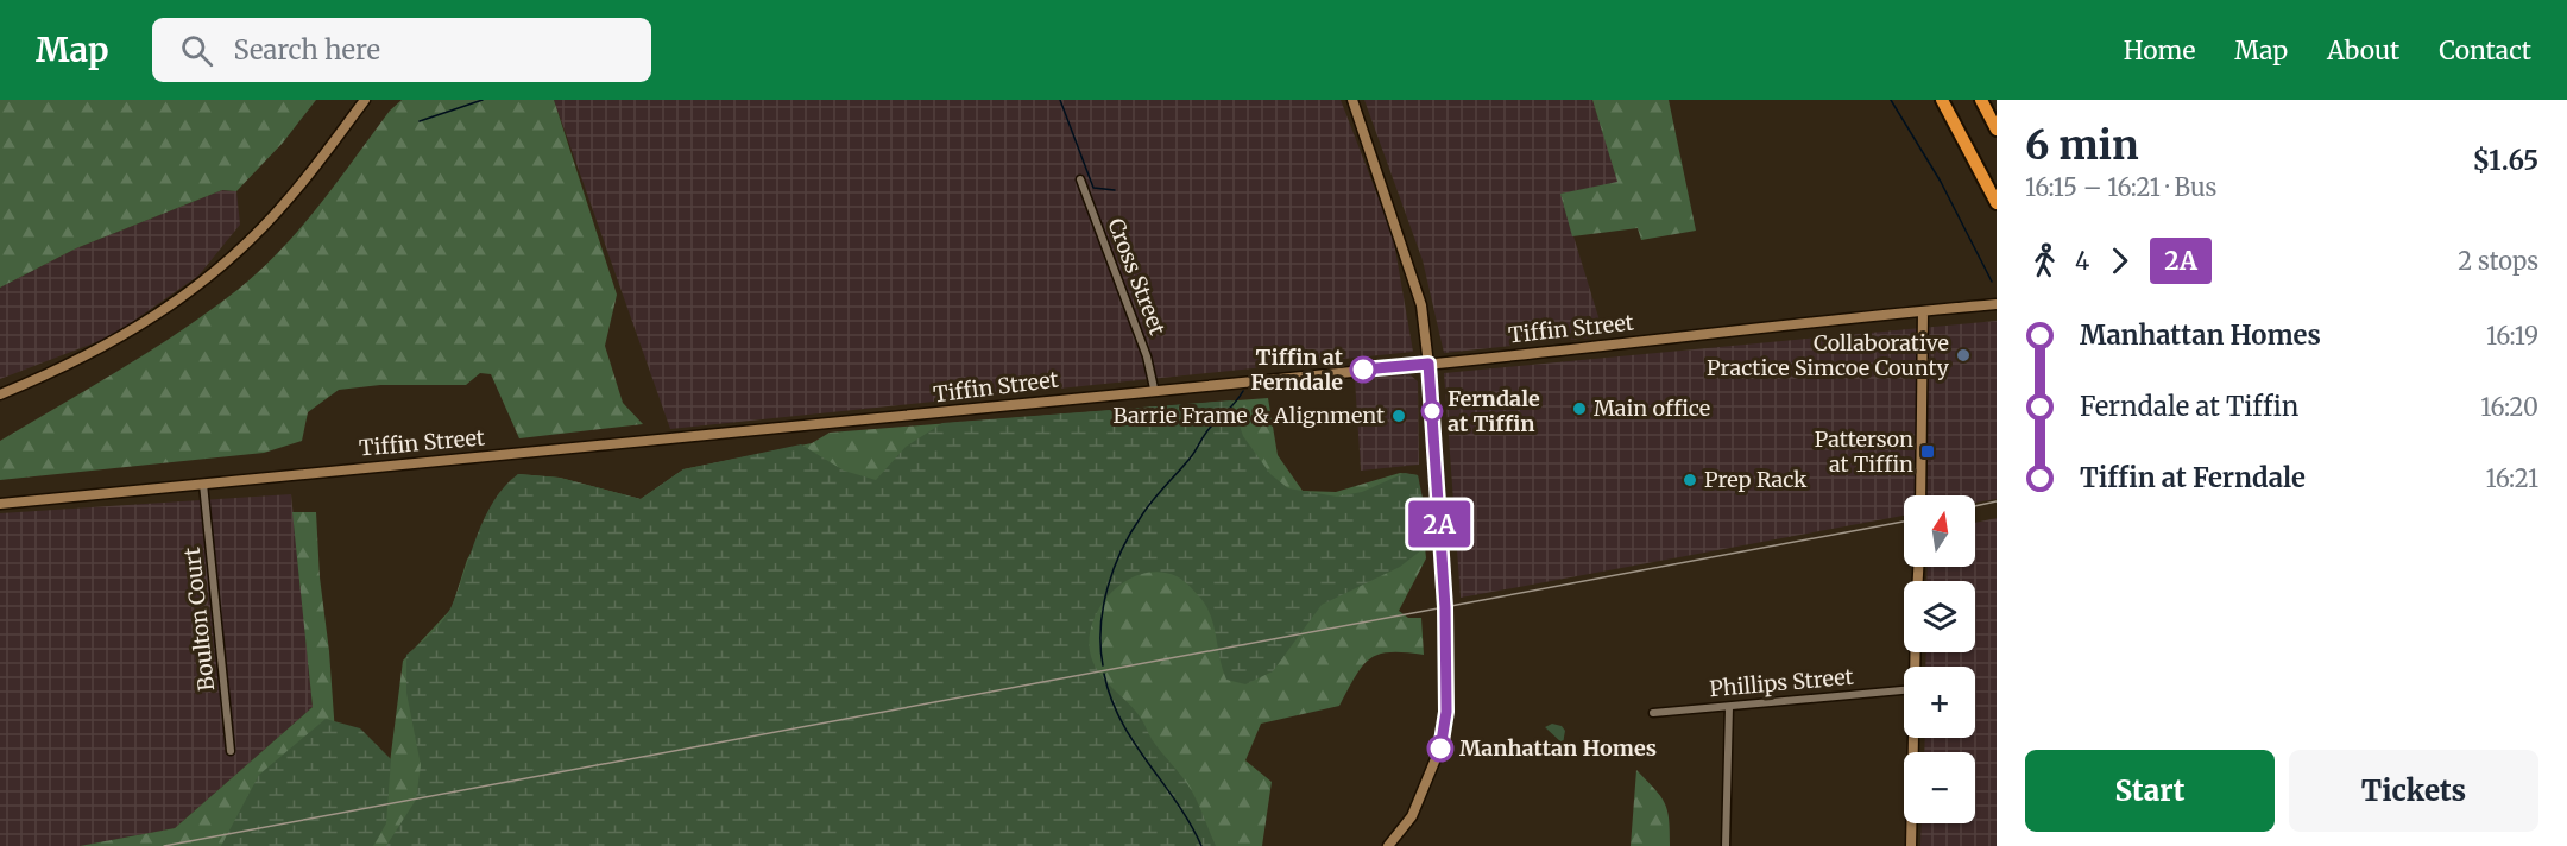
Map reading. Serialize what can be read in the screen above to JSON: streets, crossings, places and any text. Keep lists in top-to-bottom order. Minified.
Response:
{"streets":{"street":["Cross Street","Tiffin Street","Boulton Court","Phillips Street"]},"crossings":[["Cross Street","Tiffin Street"],["Tiffin Street","Boulton Court"]],"places":{"other":["Collaborative Practice Simcoe County","Tiffin at Ferndale","Main office","Ferndale at Tiffin","Barrie Frame & Alignment","Prep Rack","Manhattan Homes"],"transit":["Patterson at Tiffin"]},"lines":["bus line 2A"],"north":"top","page":{"header":"Map","search":"Search here","nav":["Home","Map","About","Contact"],"on_map":"2A","heading":["6 min","16:15 – 16:21 · Bus","$1.65"],"legs":["4","2A","2 stops"],"list":[{"name":"Manhattan Homes","value":"16:19"},{"name":"Ferndale at Tiffin","value":"16:20"},{"name":"Tiffin at Ferndale","value":"16:21"}],"map_buttons":["+","−"],"buttons":["Start","Tickets"]}}
